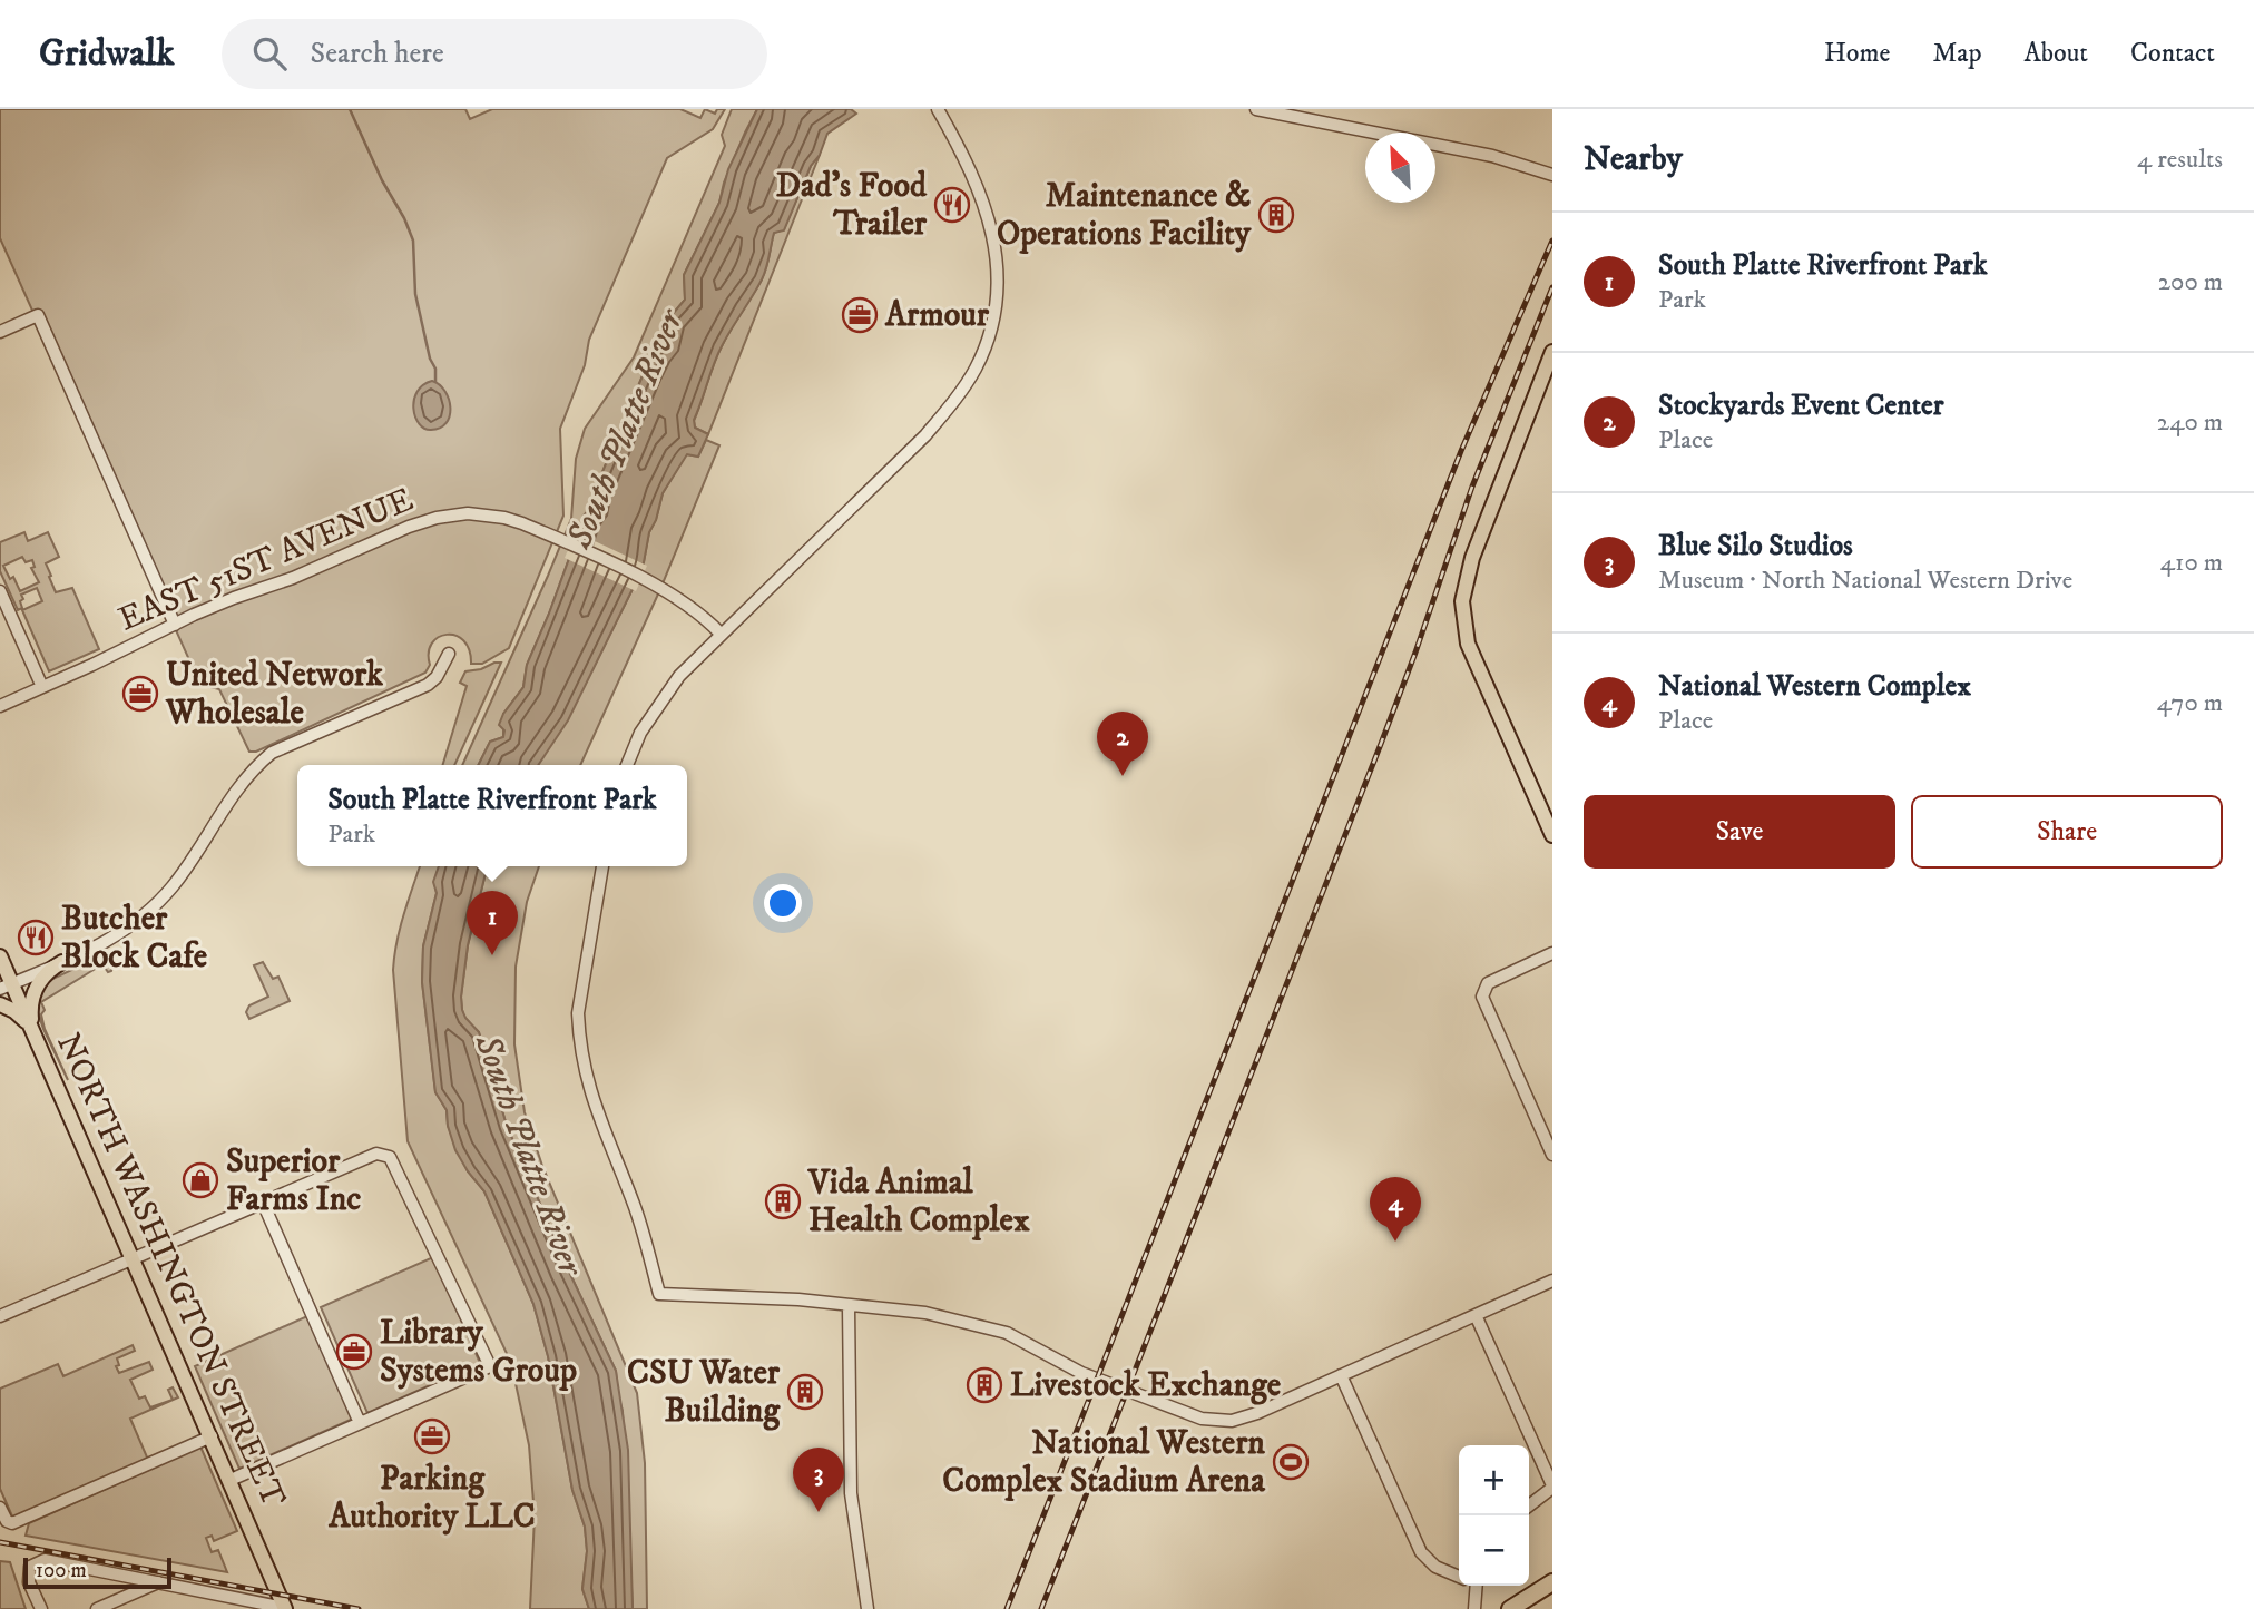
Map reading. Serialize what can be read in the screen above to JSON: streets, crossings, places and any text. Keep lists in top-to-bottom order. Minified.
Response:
{"streets":{"main road":["NORTH WASHINGTON STREET"],"street":["EAST 51ST AVENUE"]},"water":["South Platte River"],"places":{"restaurant":["Dad's Food Trailer","Butcher Block Cafe"],"building":["Maintenance & Operations Facility","Vida Animal Health Complex","Livestock Exchange","CSU Water Building"],"office":["Armour","United Network Wholesale","Library Systems Group","Parking Authority LLC"],"shop":["Superior Farms Inc"],"sports":["National Western Complex Stadium Arena"]},"scale_bar":"100 m","north":"top left","page":{"header":"Gridwalk","search":"Search here","nav":["Home","Map","About","Contact"],"heading":["Nearby","4 results"],"list":[{"mark":"1","name":"South Platte Riverfront Park","note":"Park","value":"200 m"},{"mark":"2","name":"Stockyards Event Center","note":"Place","value":"240 m"},{"mark":"3","name":"Blue Silo Studios","note":"Museum · North National Western Drive","value":"410 m"},{"mark":"4","name":"National Western Complex","note":"Place","value":"470 m"}],"pins":["2","1","4","3"],"popup":["South Platte Riverfront Park","Park"],"buttons":["Save","Share"],"map_buttons":["+","−"],"scale":"100 m"}}
